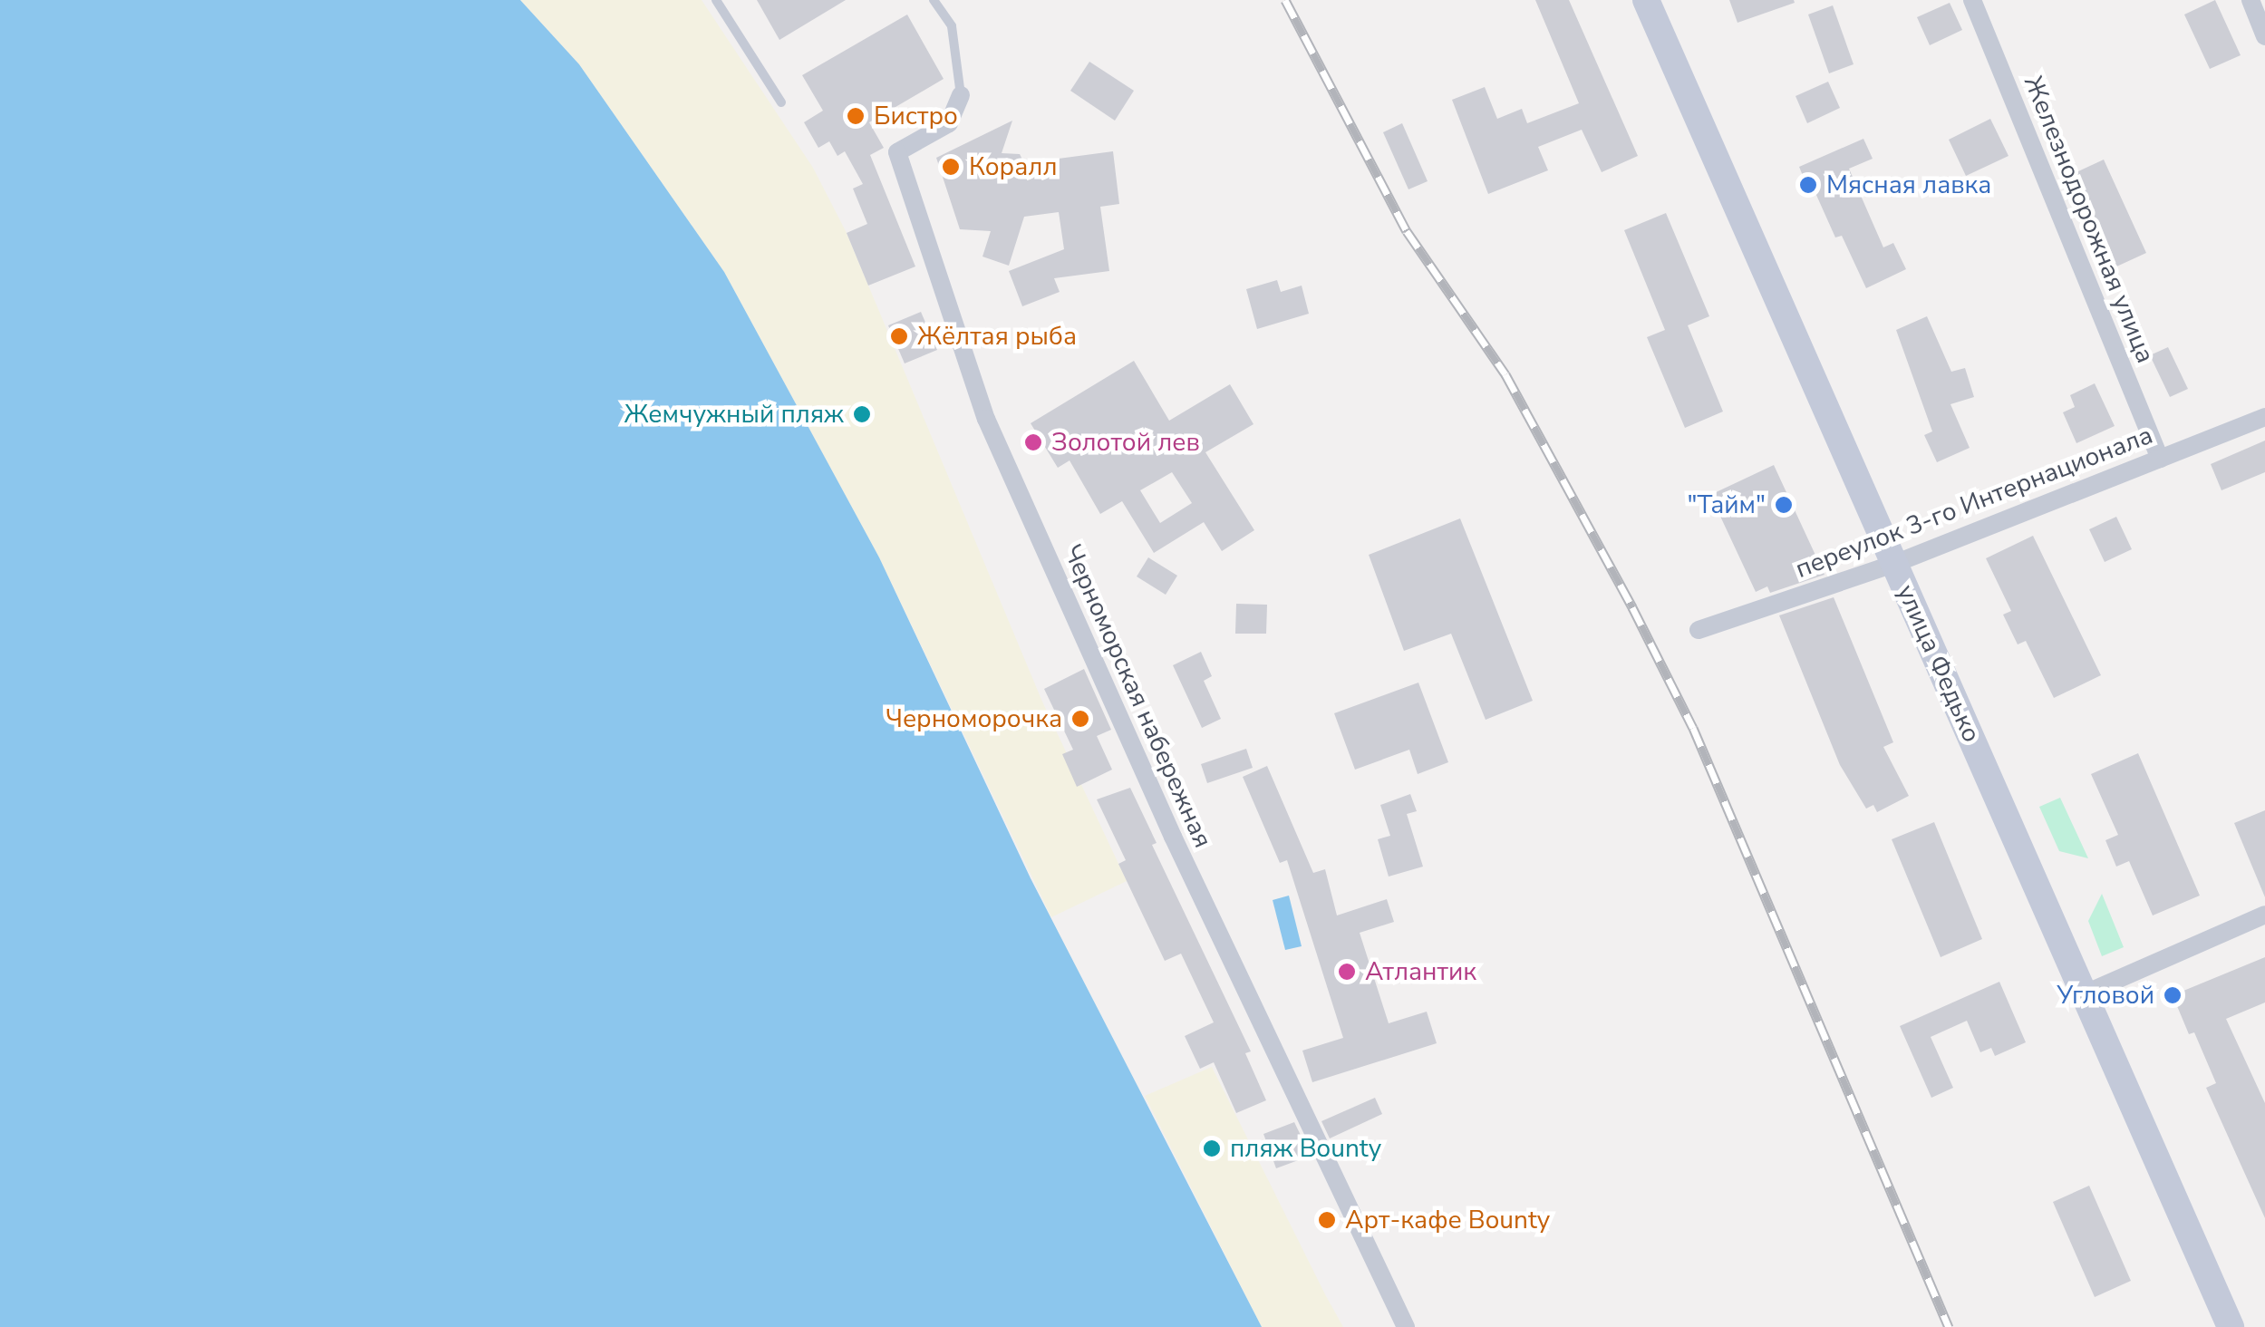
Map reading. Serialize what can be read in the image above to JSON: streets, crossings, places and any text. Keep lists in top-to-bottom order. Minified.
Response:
{"streets":{"main road":["улица Федько"],"street":["Железнодорожная улица","переулок 3-го Интернационала","Черноморская набережная"]},"crossings":[["Железнодорожная улица","переулок 3-го Интернационала"],["переулок 3-го Интернационала","улица Федько"]],"places":["Бистро","Коралл","Мясная лавка","Жёлтая рыба","Жемчужный пляж","Золотой лев","\"Тайм\"","Черноморочка","Атлантик","Угловой","пляж Bounty","Арт-кафе Bounty"]}
